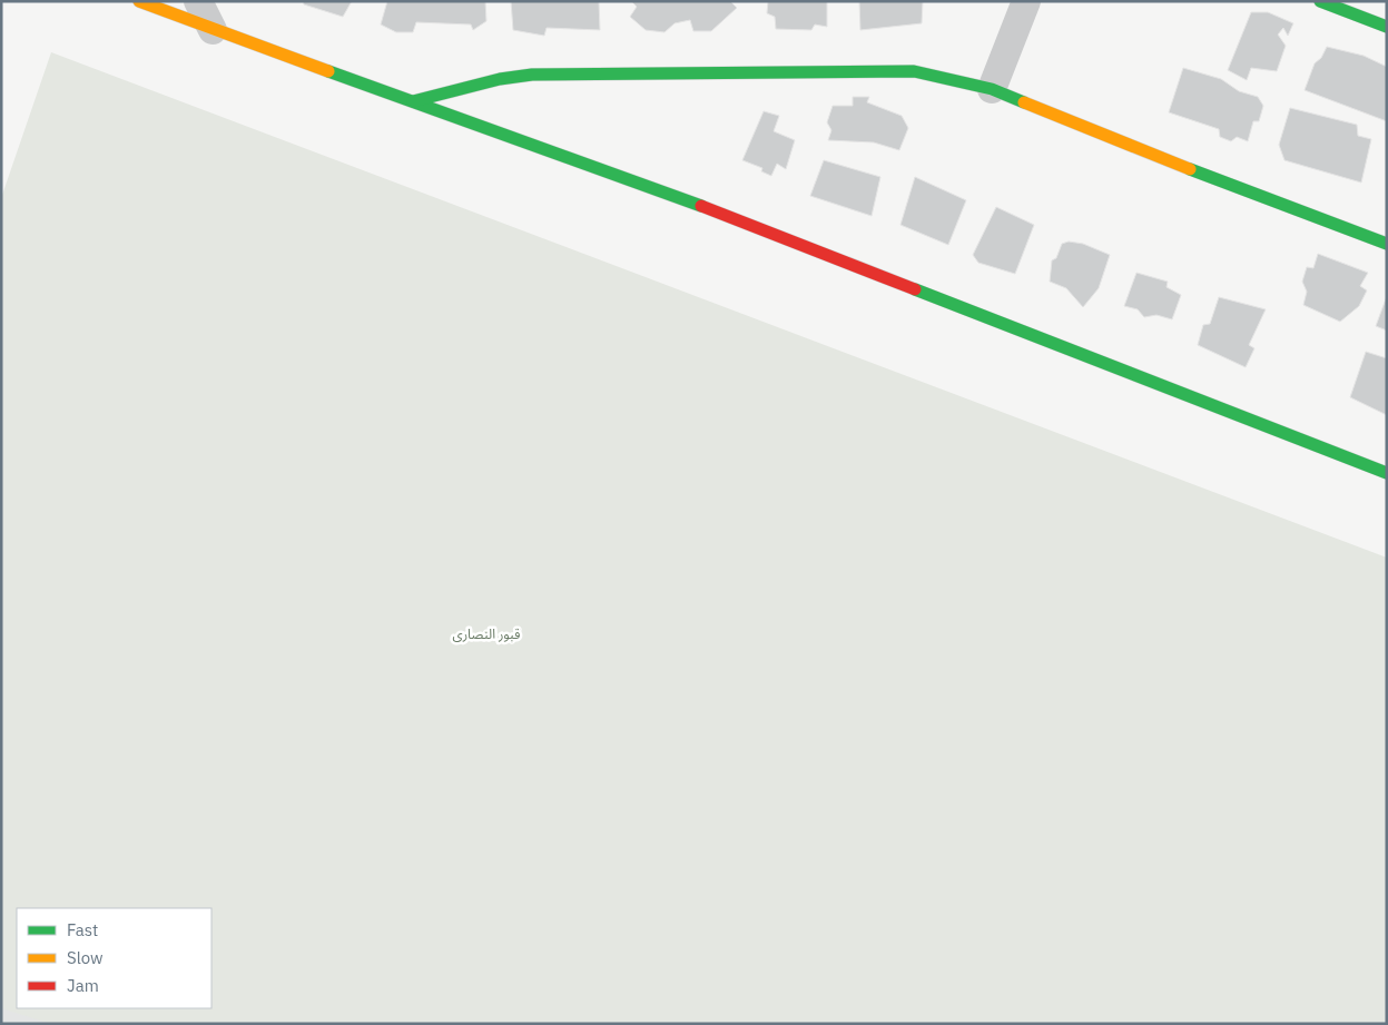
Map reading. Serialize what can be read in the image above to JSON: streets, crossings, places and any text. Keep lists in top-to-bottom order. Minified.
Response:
{"parks":["قبور النصارى"],"legend":["Fast","Slow","Jam"]}
